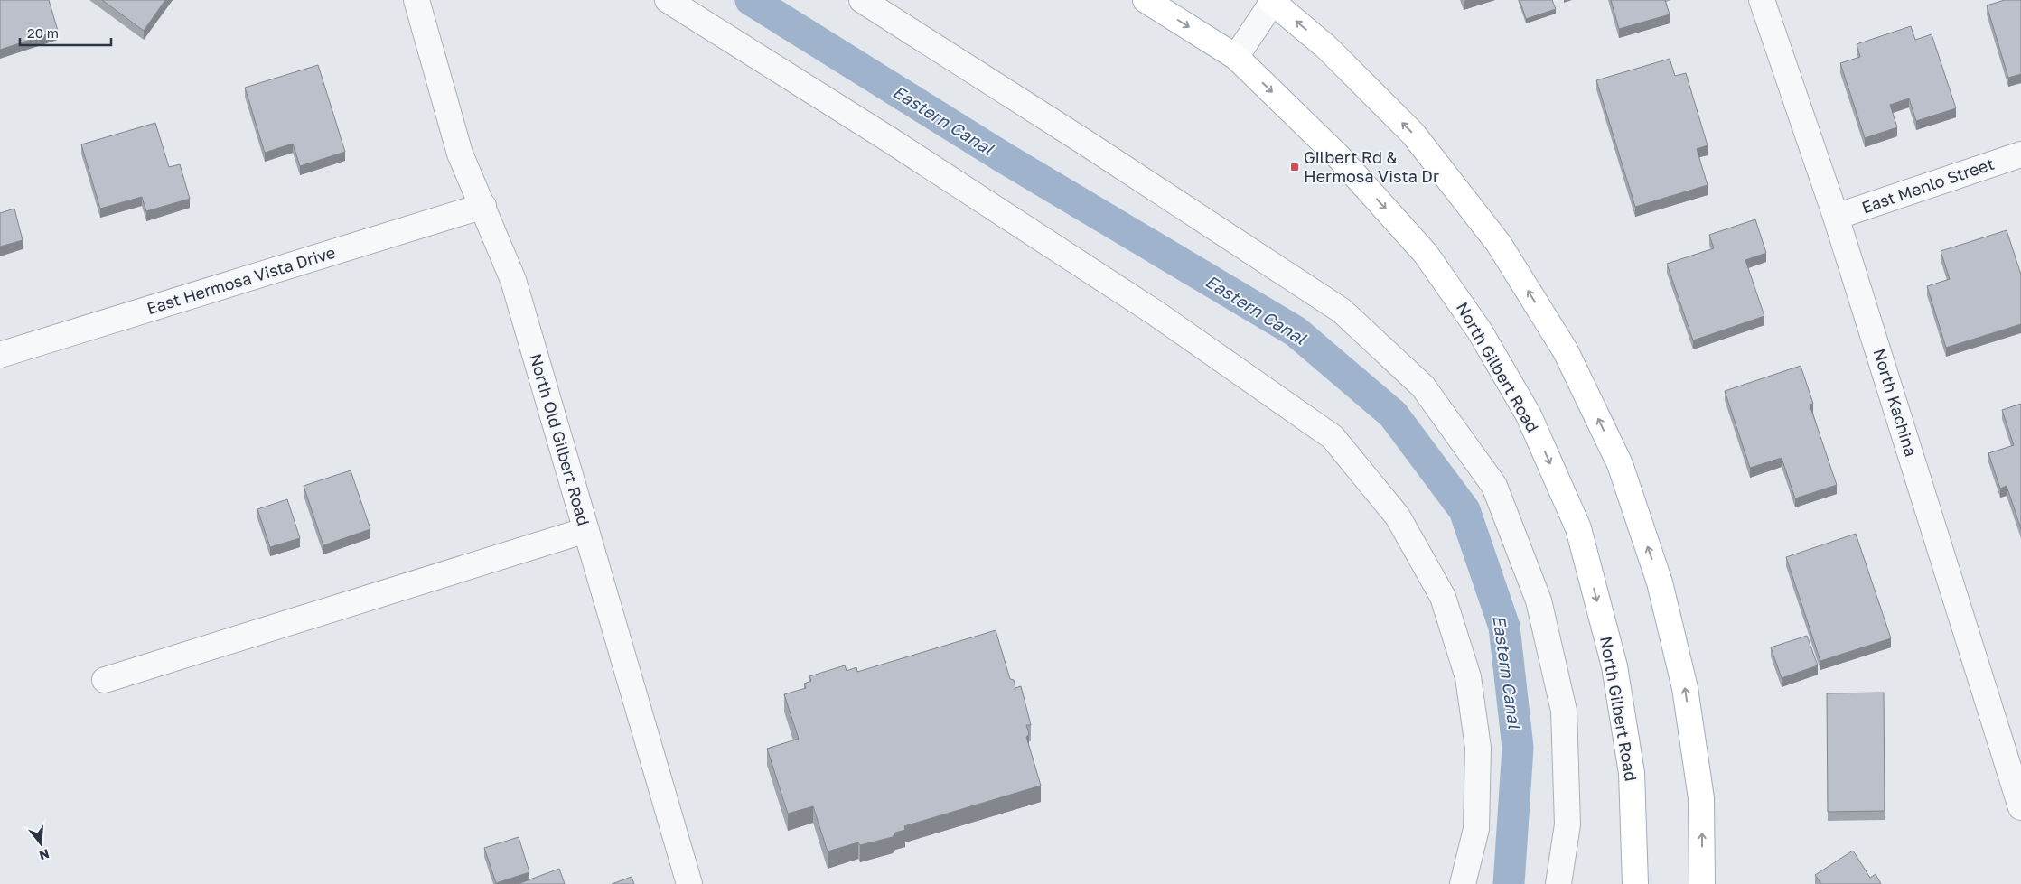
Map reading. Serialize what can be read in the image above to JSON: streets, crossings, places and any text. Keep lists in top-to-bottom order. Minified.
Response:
{"streets":{"main road":["North Gilbert Road"],"street":["East Menlo Street","East Hermosa Vista Drive","North Kachina","North Old Gilbert Road"]},"crossings":[["East Menlo Street","North Kachina"],["East Hermosa Vista Drive","North Old Gilbert Road"]],"water":["Eastern Canal"],"places":{"transit":["Gilbert Rd & Hermosa Vista Dr"]},"scale_bar":"20 m","north":"bottom"}
